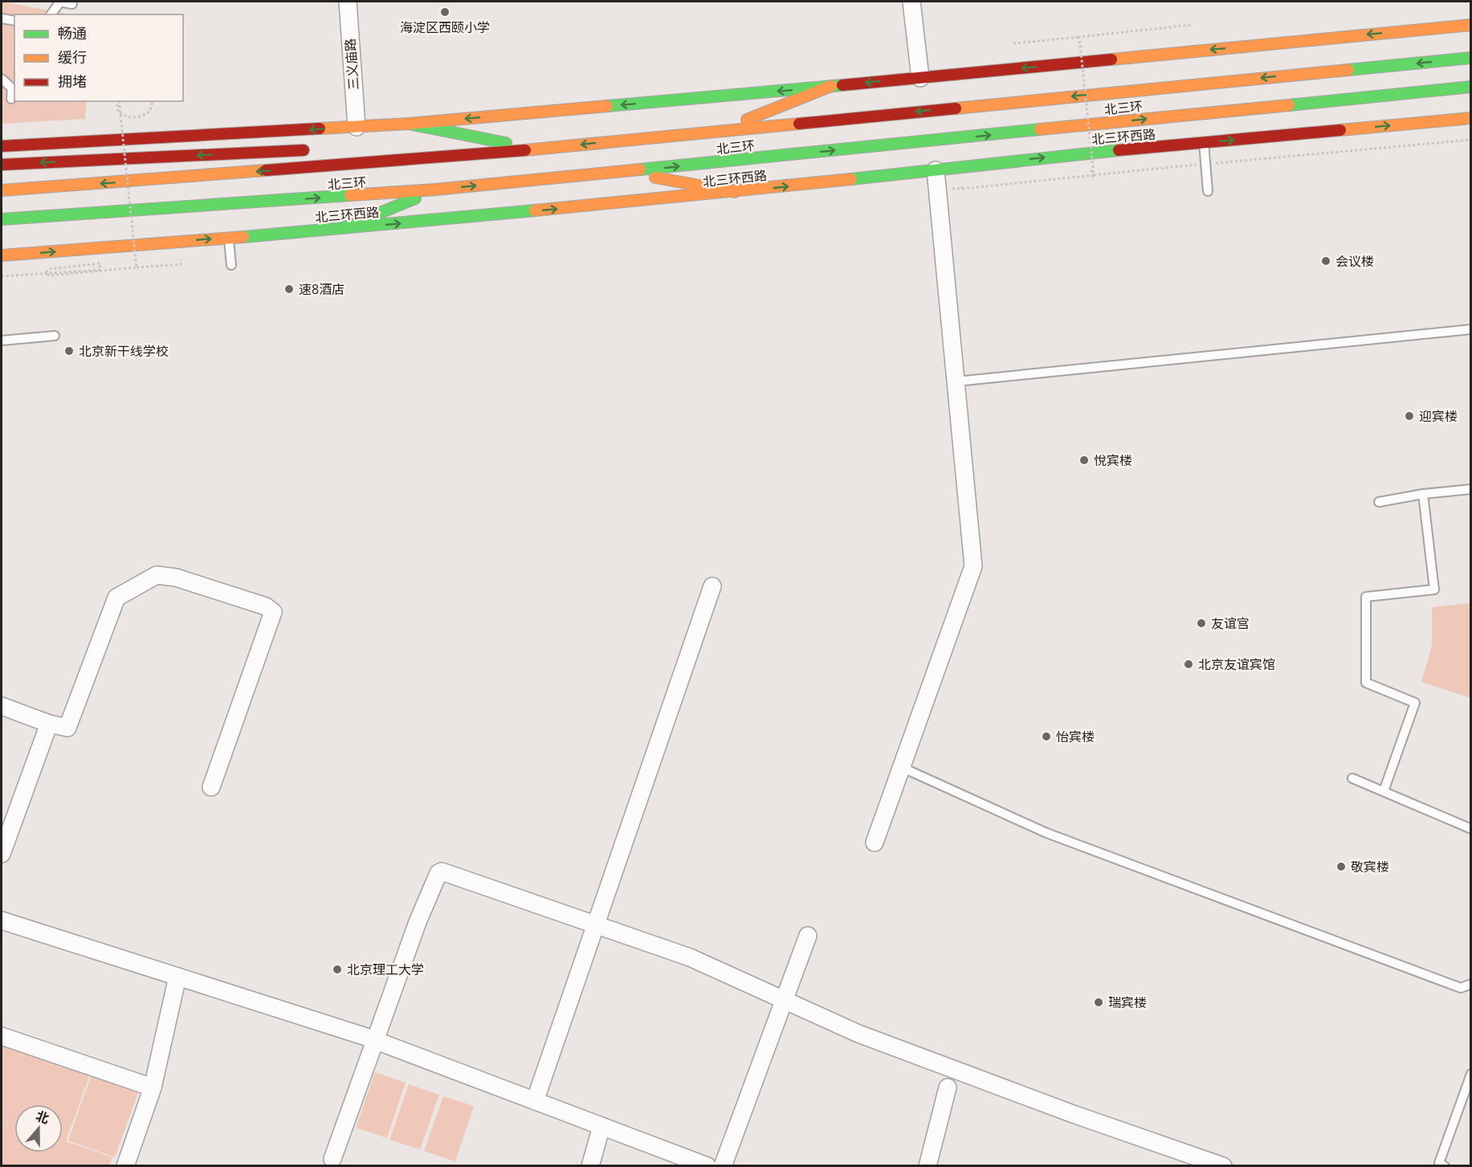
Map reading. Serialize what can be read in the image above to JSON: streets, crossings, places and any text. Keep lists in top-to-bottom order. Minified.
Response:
{"streets":{"main road":["北三环","北三环西路"],"street":["三义庙路"]},"places":["海淀区西颐小学","会议楼","速8酒店","北京新干线学校","迎宾楼","悅宾楼","友谊宫","北京友谊宾馆","怡宾楼","敬宾楼","北京理工大学","瑞宾楼"],"legend":["畅通","缓行","拥堵"],"north":"top"}
